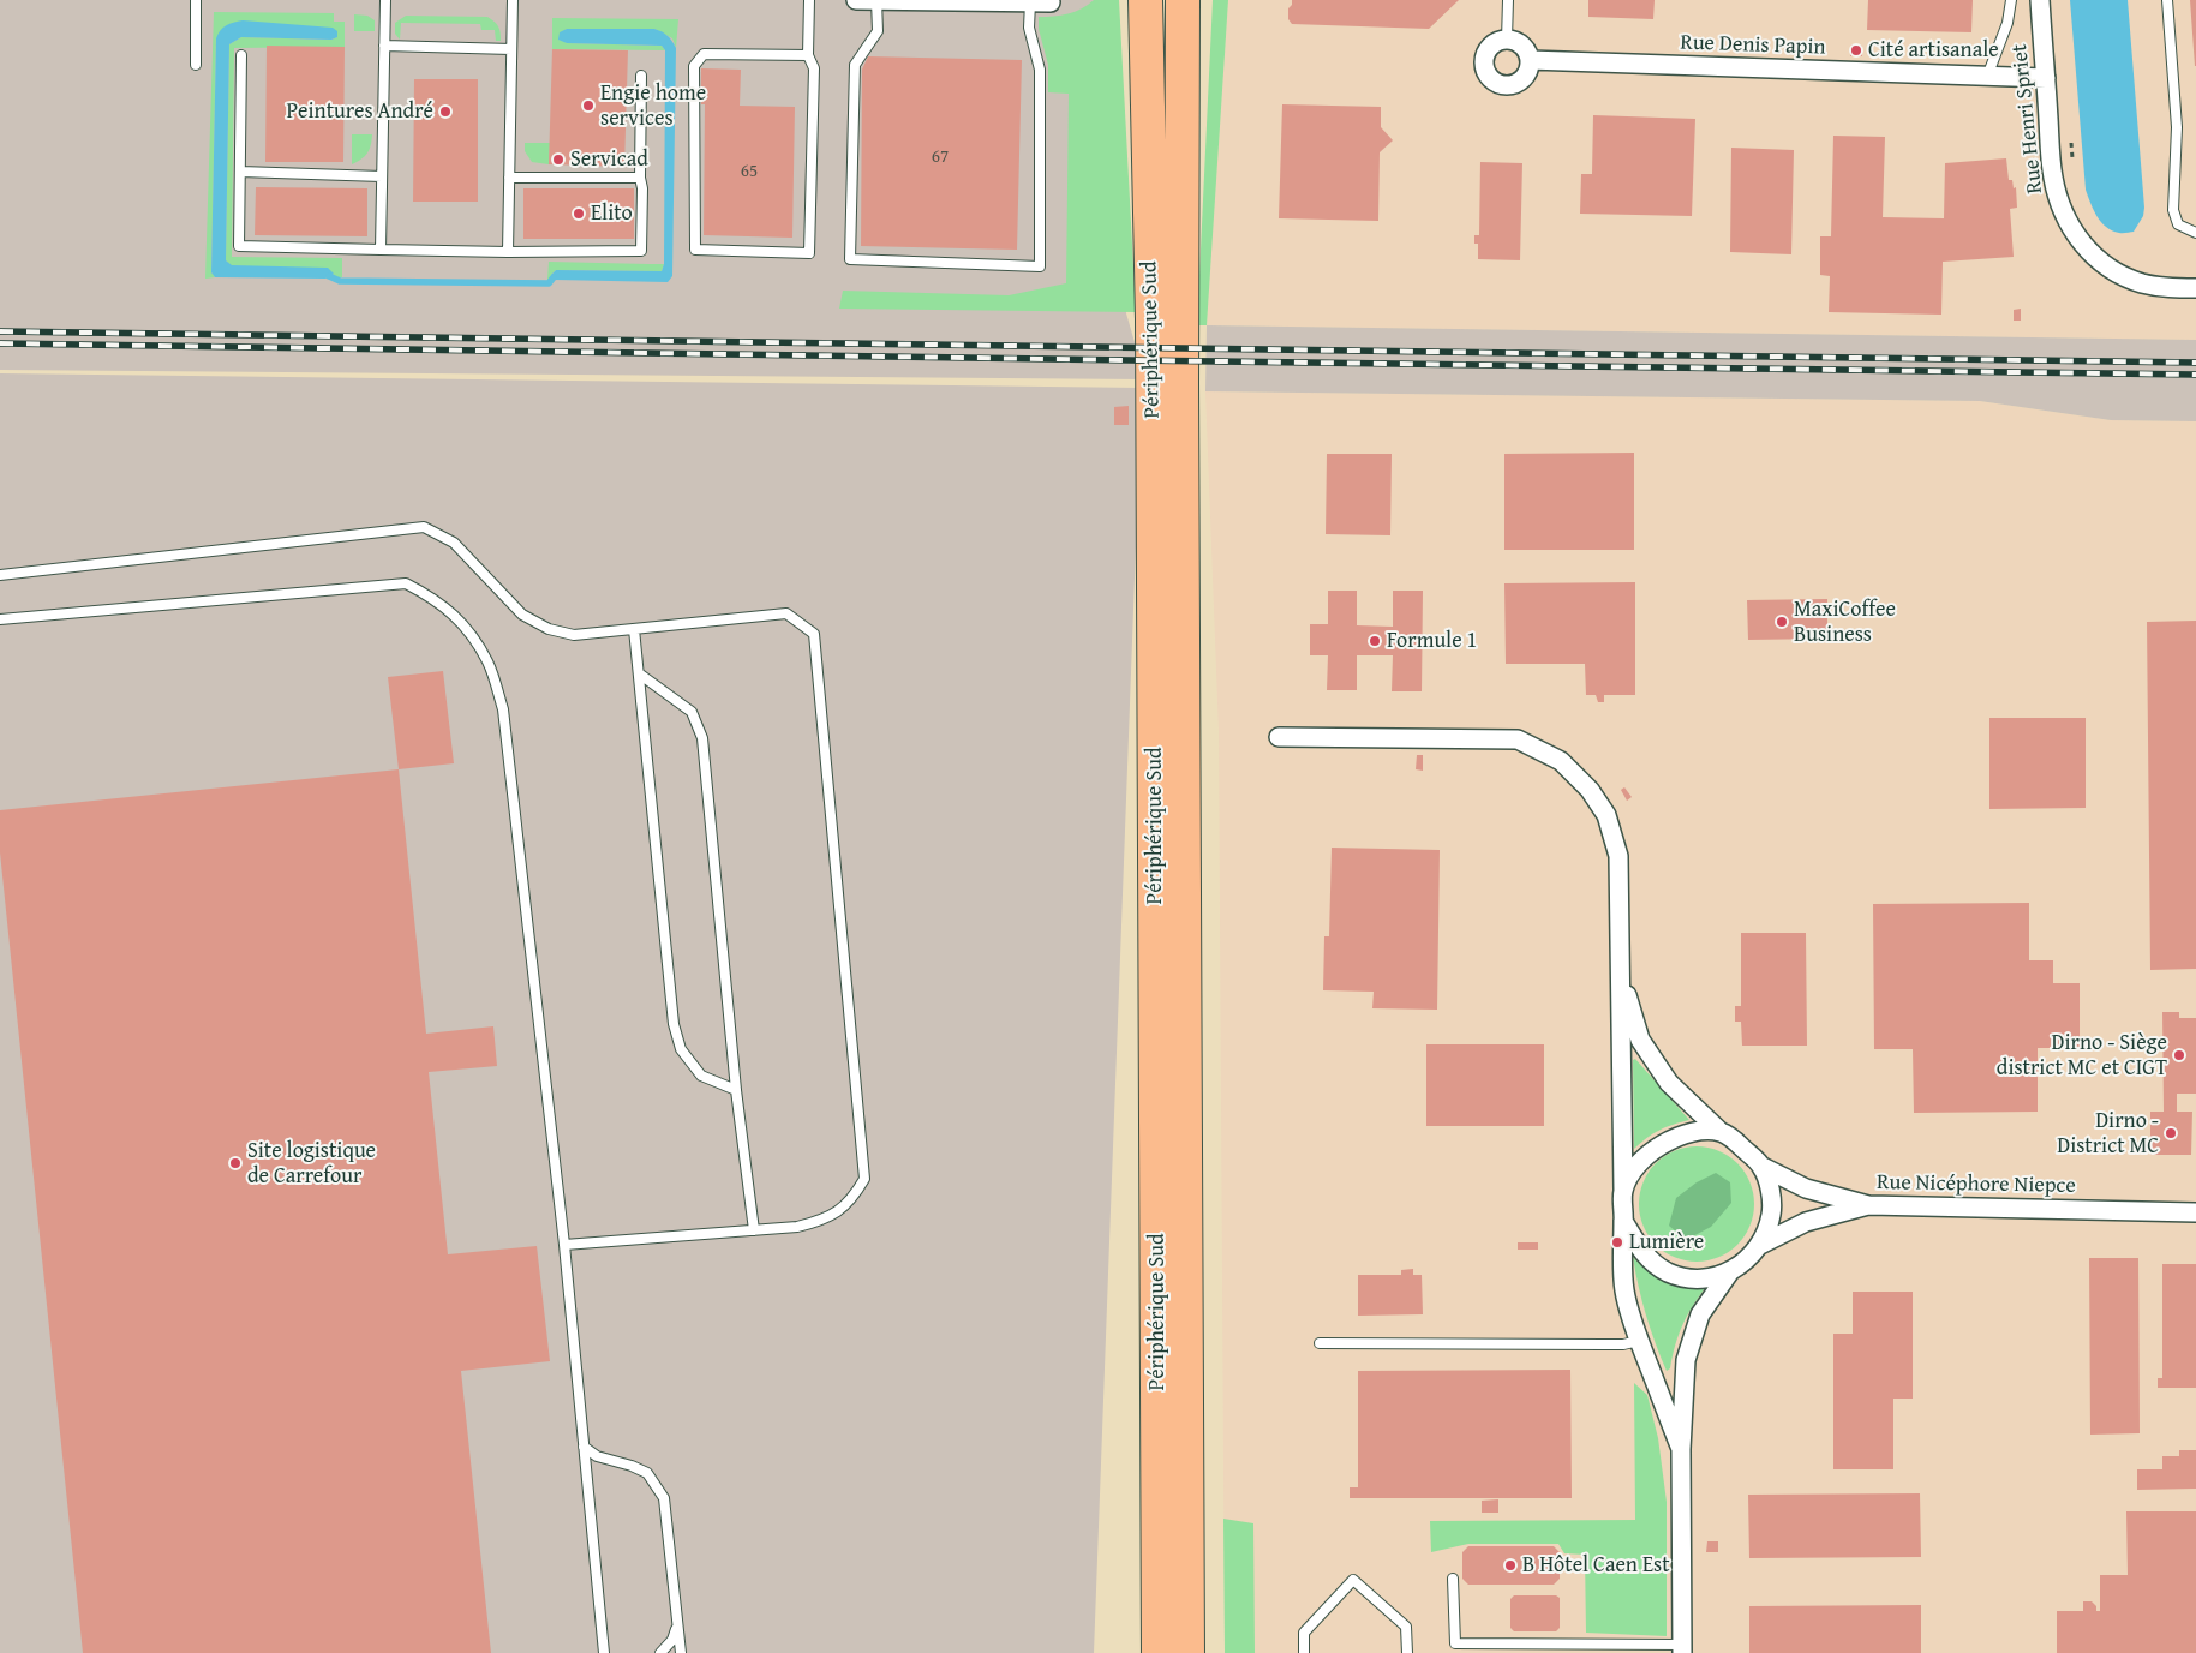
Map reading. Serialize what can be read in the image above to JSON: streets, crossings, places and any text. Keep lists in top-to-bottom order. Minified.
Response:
{"streets":{"highway":["Périphérique Sud"],"street":["Rue Denis Papin","Rue Henri Spriet","Rue Nicéphore Niepce"]},"crossings":[["Rue Denis Papin","Rue Henri Spriet"]],"places":["Cité artisanale","Engie home services","Peintures André","Servicad","Elito","MaxiCoffee Business","Formule 1","Dirno - Siège district MC et CIGT","Dirno - District MC","Site logistique de Carrefour","Lumière","B Hôtel Caen Est"],"house_numbers":["67","65"]}
